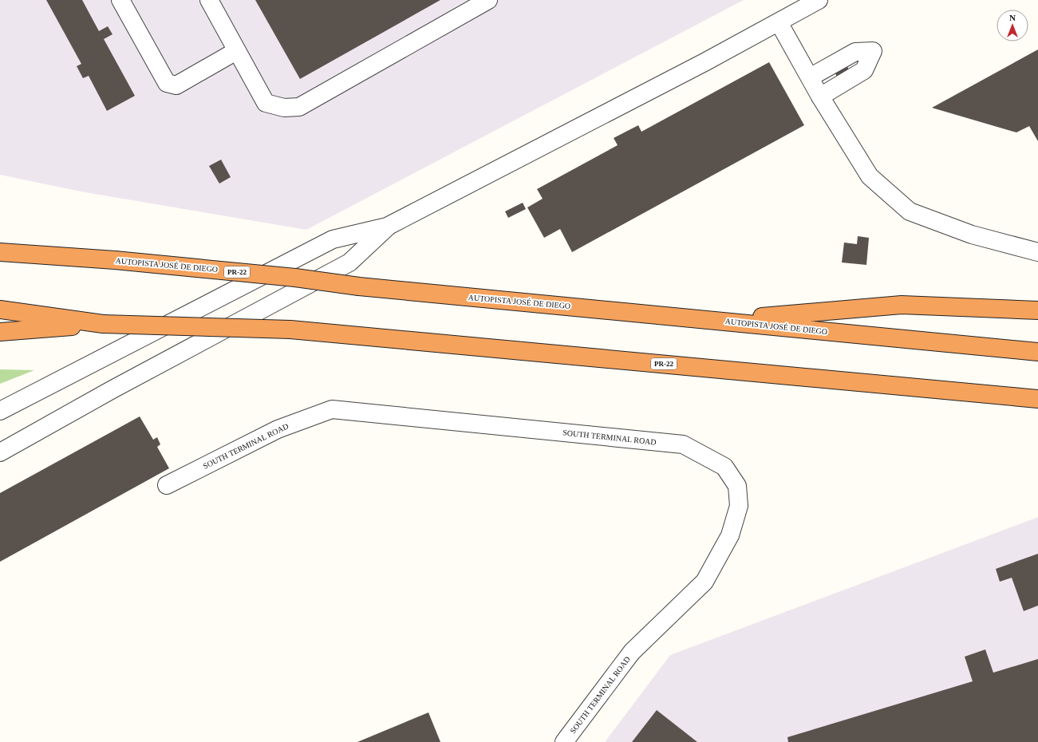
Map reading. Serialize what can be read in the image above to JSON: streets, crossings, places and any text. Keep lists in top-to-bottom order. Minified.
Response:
{"streets":{"highway":["AUTOPISTA JOSÉ DE DIEGO","PR-22"],"street":["SOUTH TERMINAL ROAD"]},"north":"top"}
